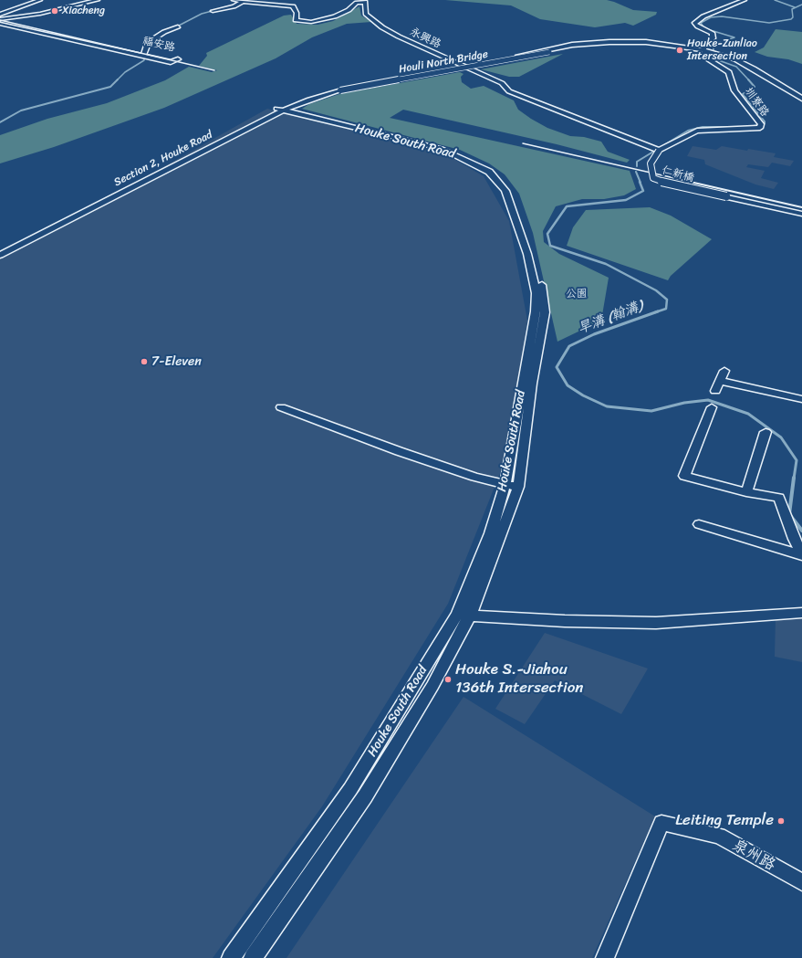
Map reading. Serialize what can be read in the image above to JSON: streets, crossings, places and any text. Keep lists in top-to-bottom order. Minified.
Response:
{"streets":{"street":["永興路","福安路","Houli North Bridge","圳寮路","Houke South Road","Section 2, Houke Road","仁新橋","泉州路"]},"crossings":[["永興路","圳寮路"],["永興路","仁新橋"],["Houli North Bridge","圳寮路"],["Houli North Bridge","Section 2, Houke Road"],["圳寮路","仁新橋"],["Houke South Road","Section 2, Houke Road"]],"water":["旱溝 (翰溝)"],"parks":["公園"],"places":["Xiacheng","Houke-Zunliao Intersection","7-Eleven","Houke S.-Jiahou 136th Intersection","Leiting Temple"]}
